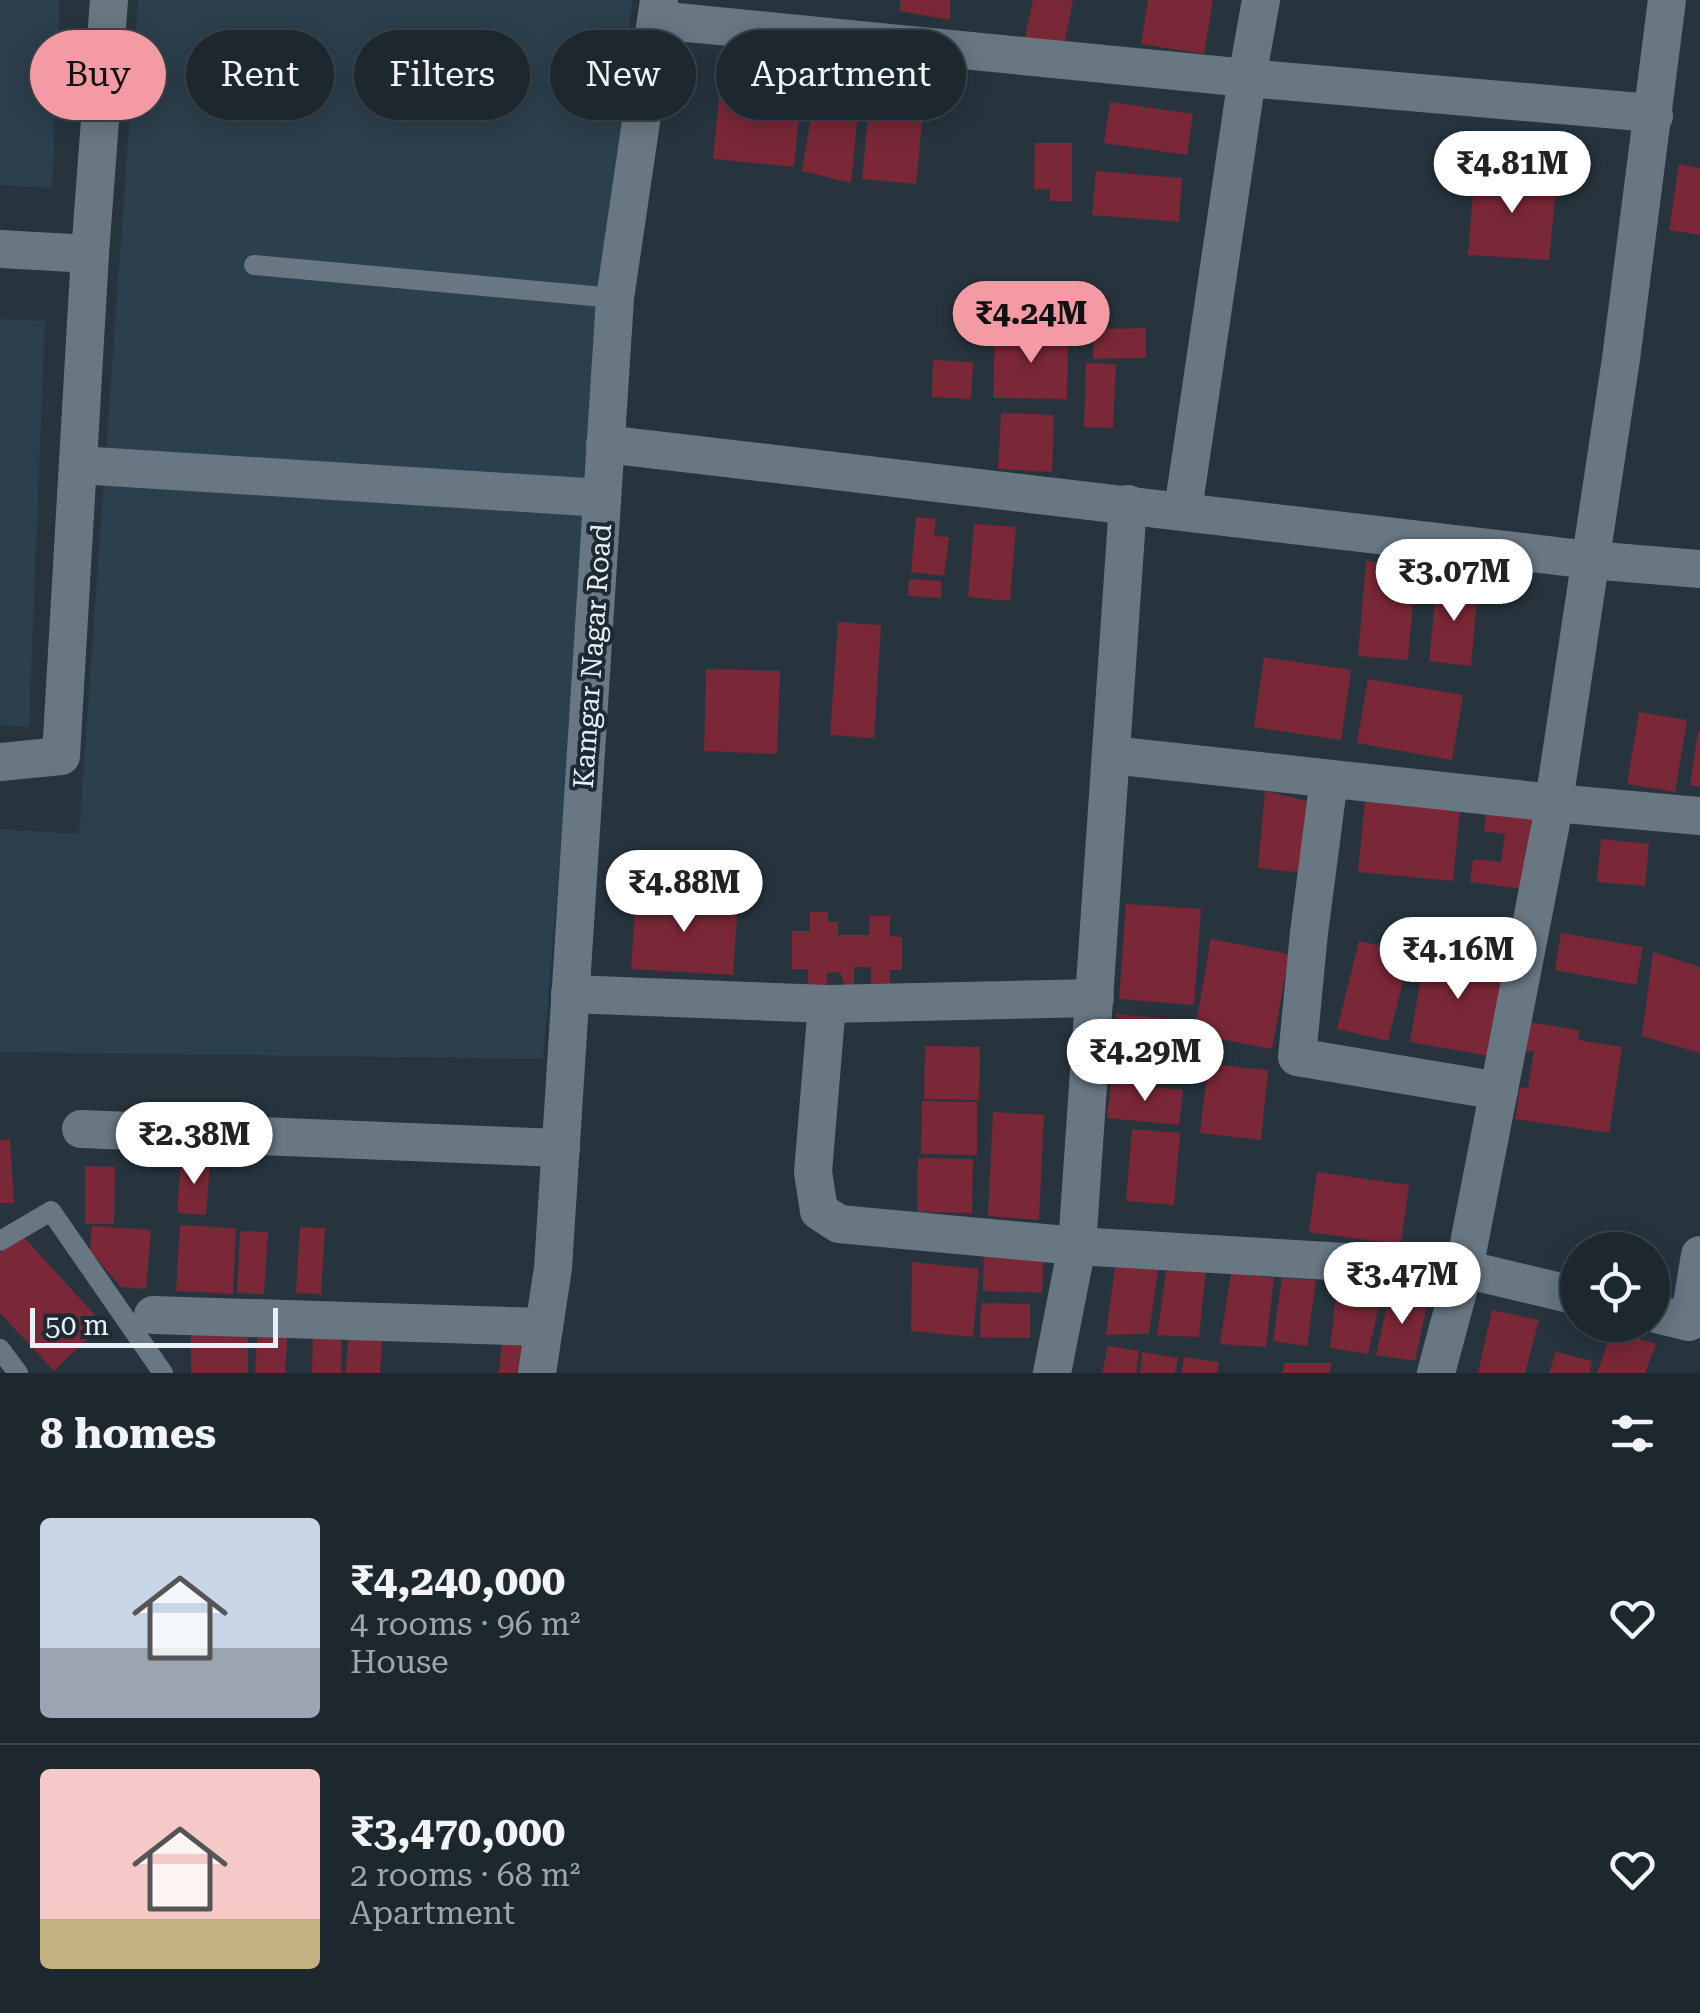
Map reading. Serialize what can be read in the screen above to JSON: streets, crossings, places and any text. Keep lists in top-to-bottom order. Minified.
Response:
{"streets":{"street":["Kamgar Nagar Road"]},"scale_bar":"50 m","page":{"chip":["Buy","Rent","Filters","New","Apartment"],"price":["₹4.81M","₹4.24M","₹3.07M","₹4.88M","₹4.16M","₹4.29M","₹2.38M","₹3.47M"],"scale":"50 m","heading":"8 homes","list":[{"name":"₹4,240,000","note":"4 rooms · 96 m² · House"},{"name":"₹3,470,000","note":"2 rooms · 68 m² · Apartment"}]}}
